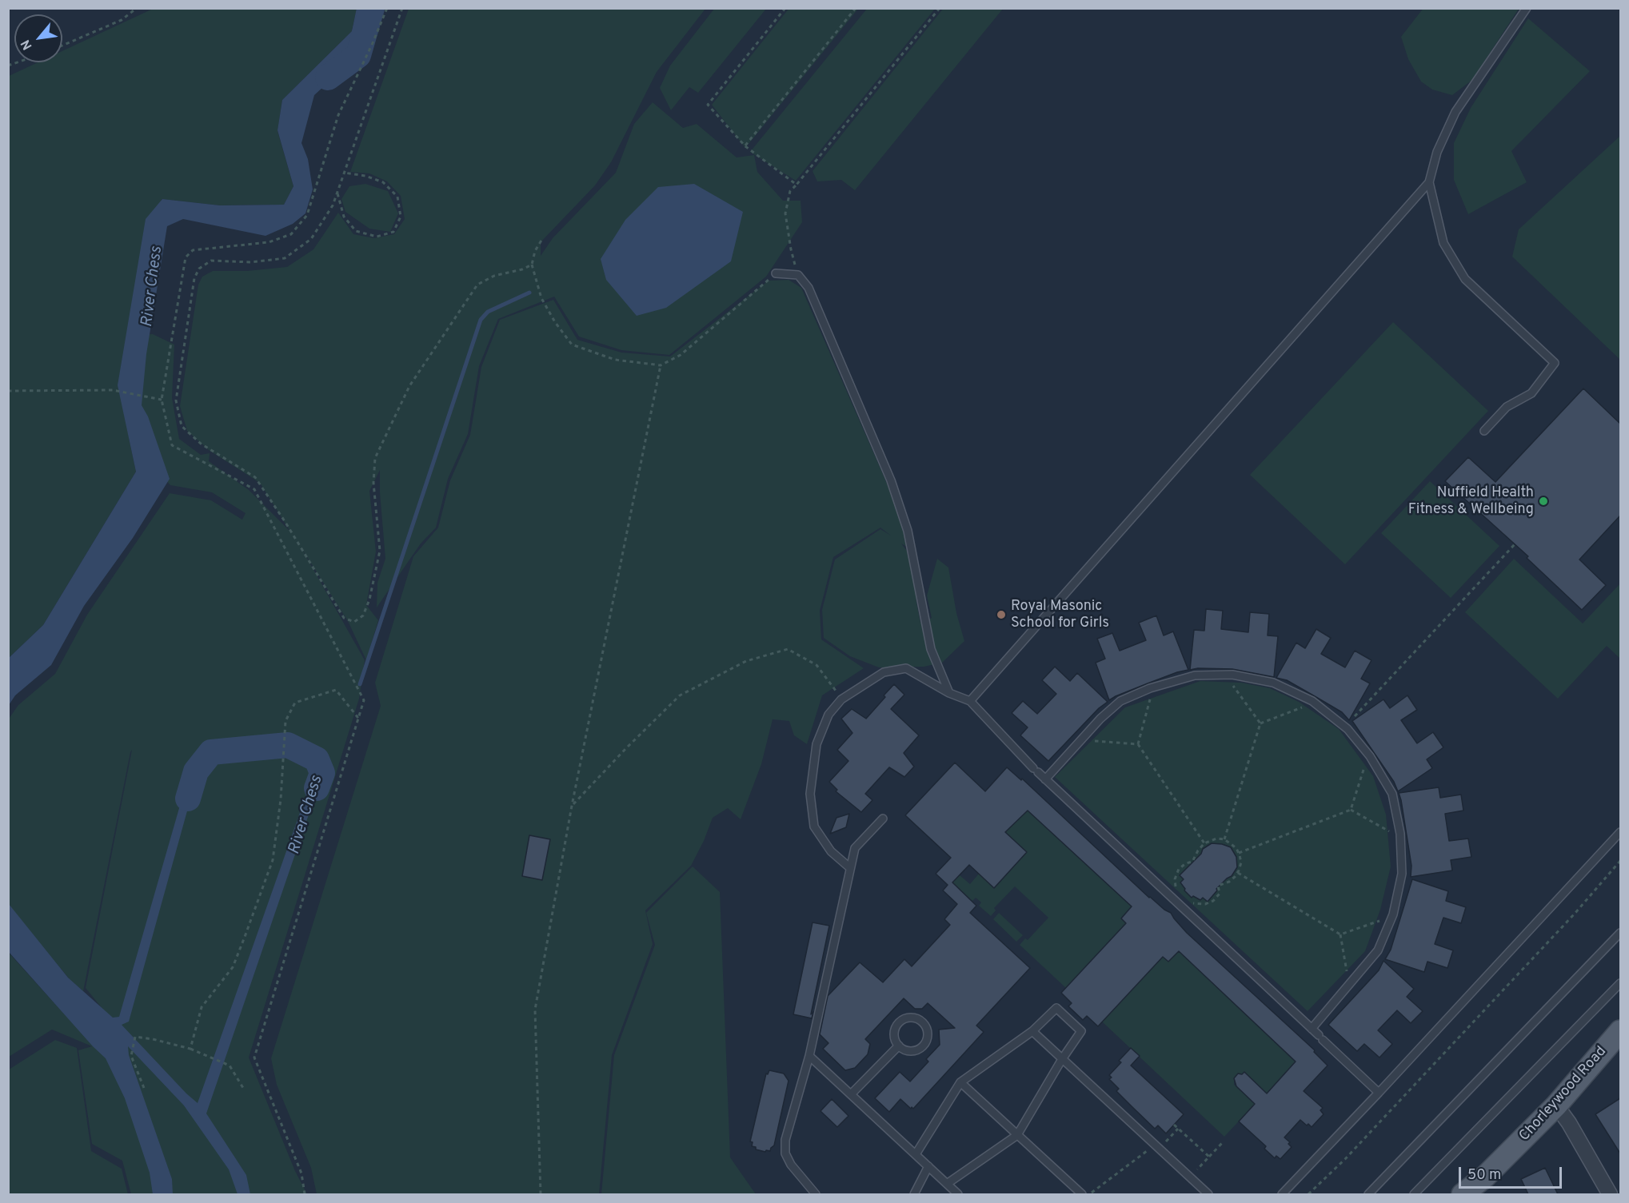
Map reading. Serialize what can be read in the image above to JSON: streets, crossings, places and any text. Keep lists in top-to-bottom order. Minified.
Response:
{"streets":{"main road":["Chorleywood Road"]},"water":["River Chess"],"places":["Nuffield Health Fitness & Wellbeing","Royal Masonic School for Girls"],"scale_bar":"50 m","north":"bottom left"}
